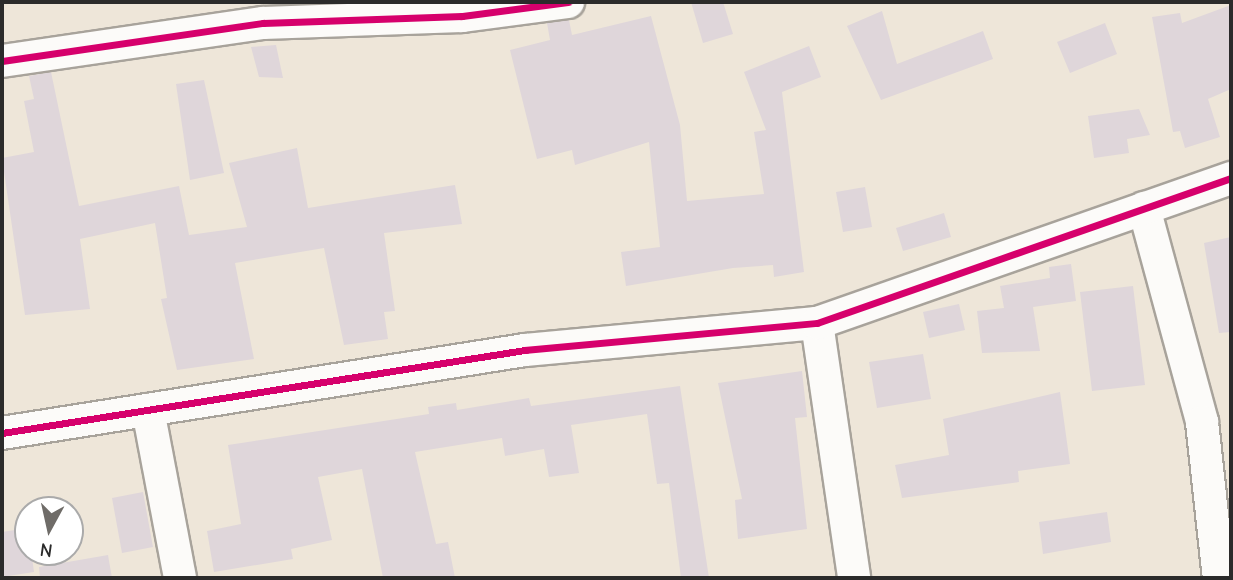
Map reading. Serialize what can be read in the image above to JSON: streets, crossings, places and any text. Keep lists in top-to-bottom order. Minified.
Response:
{"north":"bottom"}
